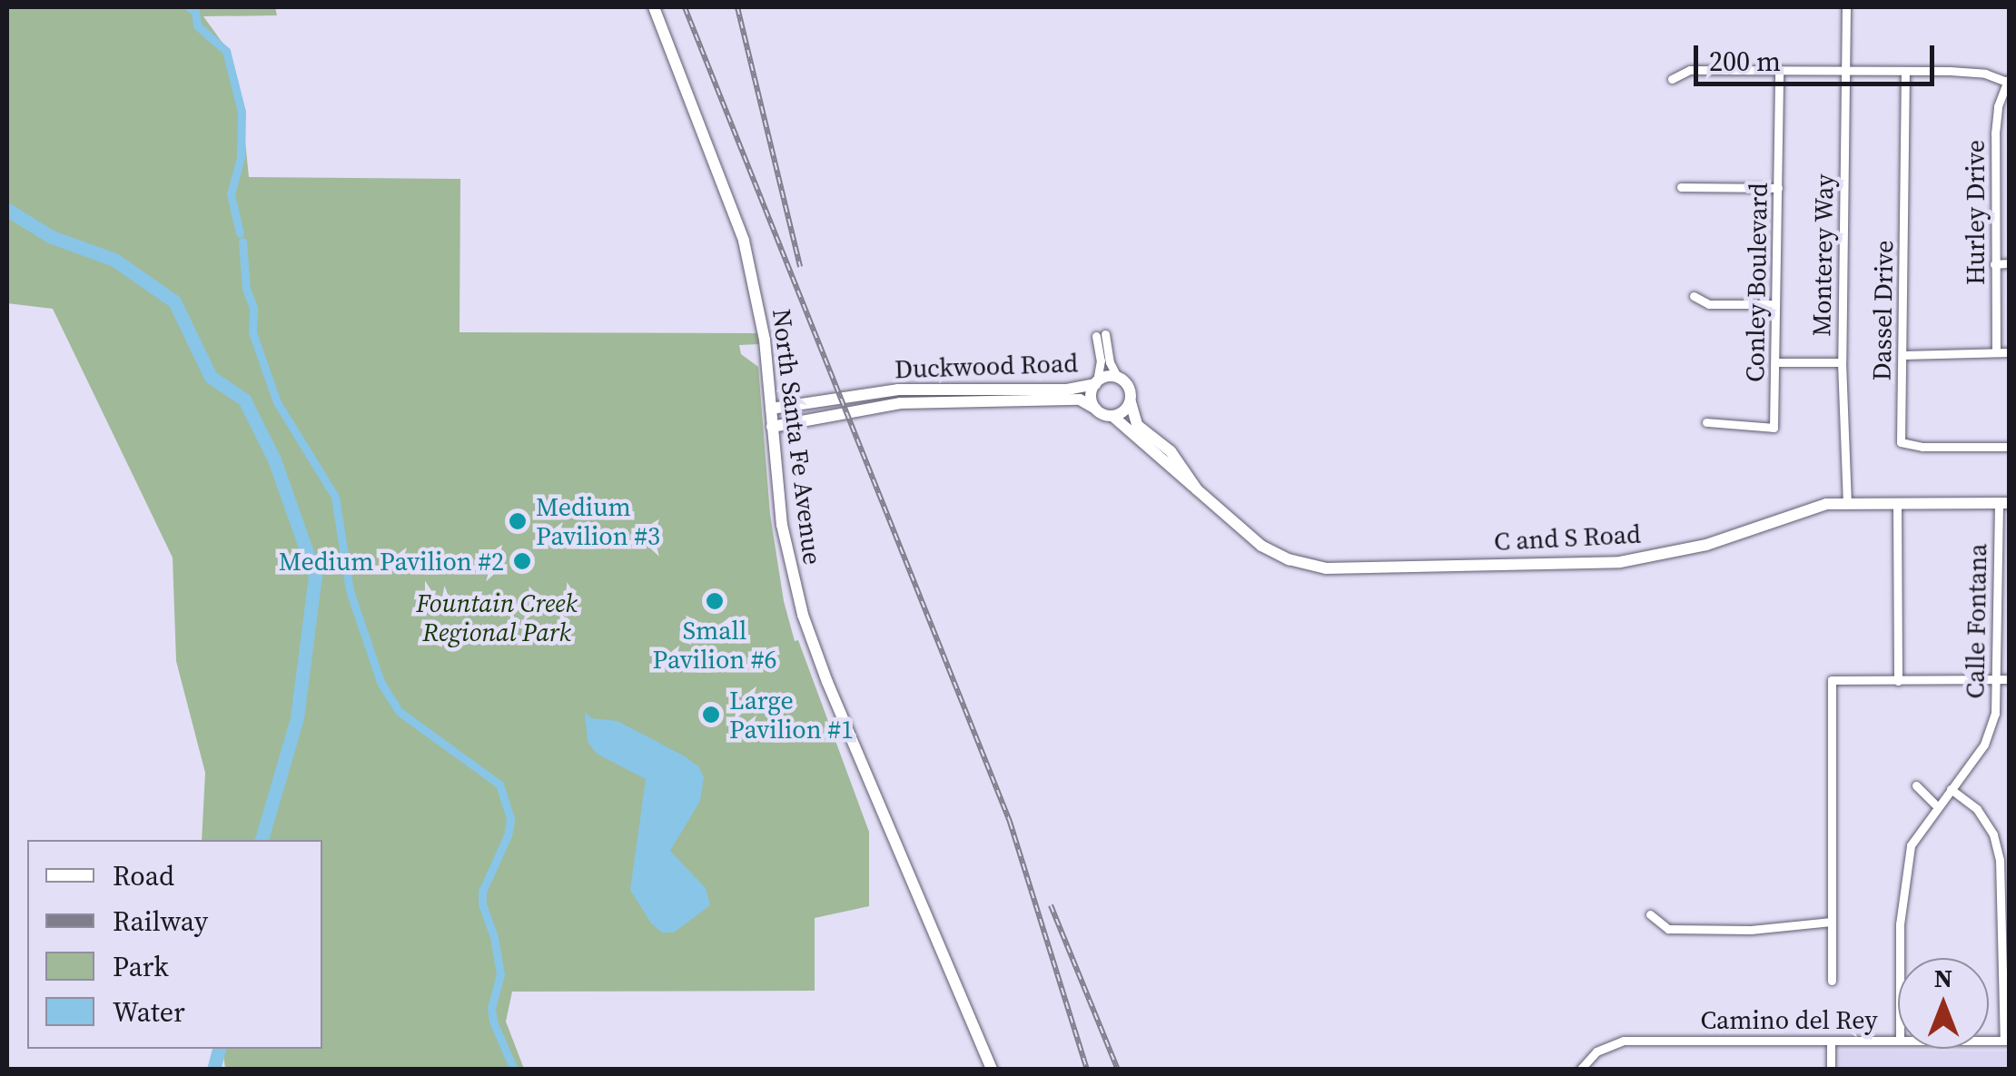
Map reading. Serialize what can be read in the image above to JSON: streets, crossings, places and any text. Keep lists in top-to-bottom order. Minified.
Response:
{"streets":{"main road":["Duckwood Road","North Santa Fe Avenue","C and S Road"],"street":["Hurley Drive","Monterey Way","Conley Boulevard","Dassel Drive","Calle Fontana","Camino del Rey"]},"crossings":[["Monterey Way","C and S Road"],["Duckwood Road","North Santa Fe Avenue"],["Duckwood Road","C and S Road"],["C and S Road","Calle Fontana"]],"parks":["Fountain Creek Regional Park"],"places":["Medium Pavilion #3","Medium Pavilion #2","Small Pavilion #6","Large Pavilion #1"],"legend":["Road","Railway","Park","Water"],"scale_bar":"200 m","north":"top"}
